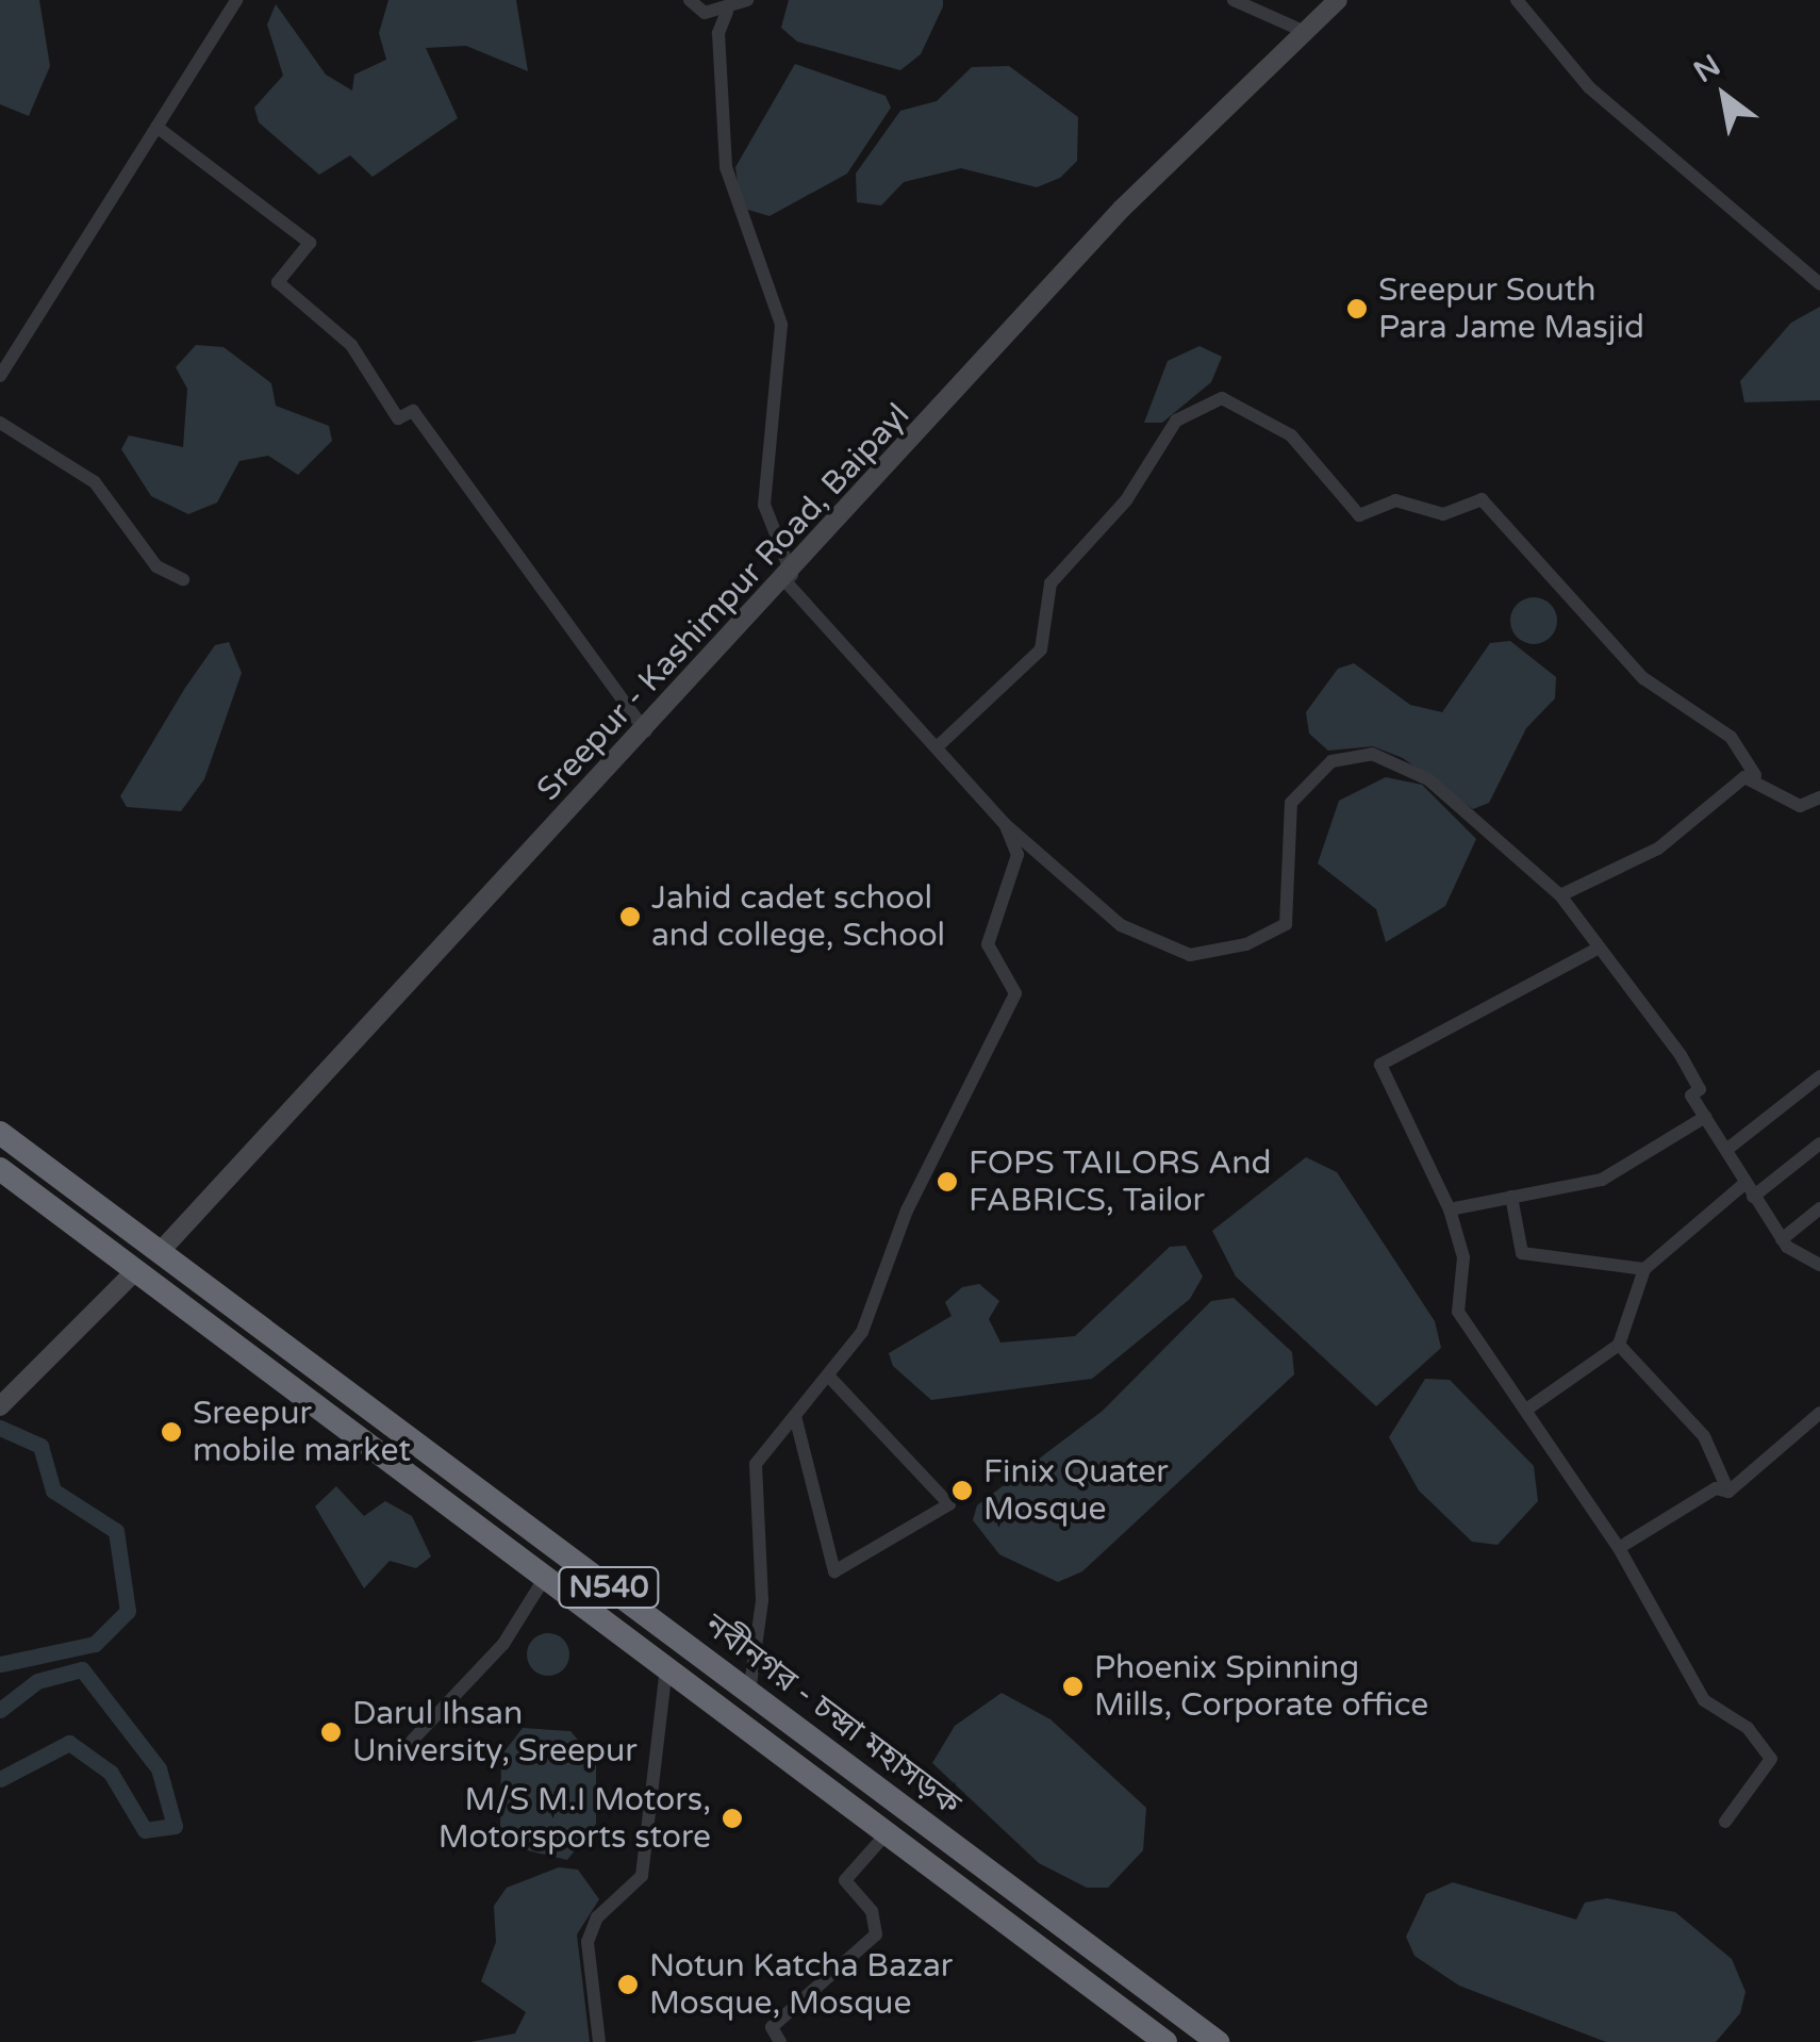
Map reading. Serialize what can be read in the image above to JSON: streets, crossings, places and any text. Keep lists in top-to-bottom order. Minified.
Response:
{"streets":{"highway":["N540","নবীনগর - চন্দ্রা মহাসড়ক"],"street":["Sreepur - Kashimpur Road, Baipayl"]},"crossings":[["Sreepur - Kashimpur Road, Baipayl","নবীনগর - চন্দ্রা মহাসড়ক"]],"places":["Sreepur South Para Jame Masjid","Jahid cadet school and college, School","FOPS TAILORS And FABRICS, Tailor","Sreepur mobile market","Finix Quater Mosque","Phoenix Spinning Mills, Corporate office","Darul Ihsan University, Sreepur","M/S M.I Motors, Motorsports store","Notun Katcha Bazar Mosque, Mosque"],"north":"top left"}
